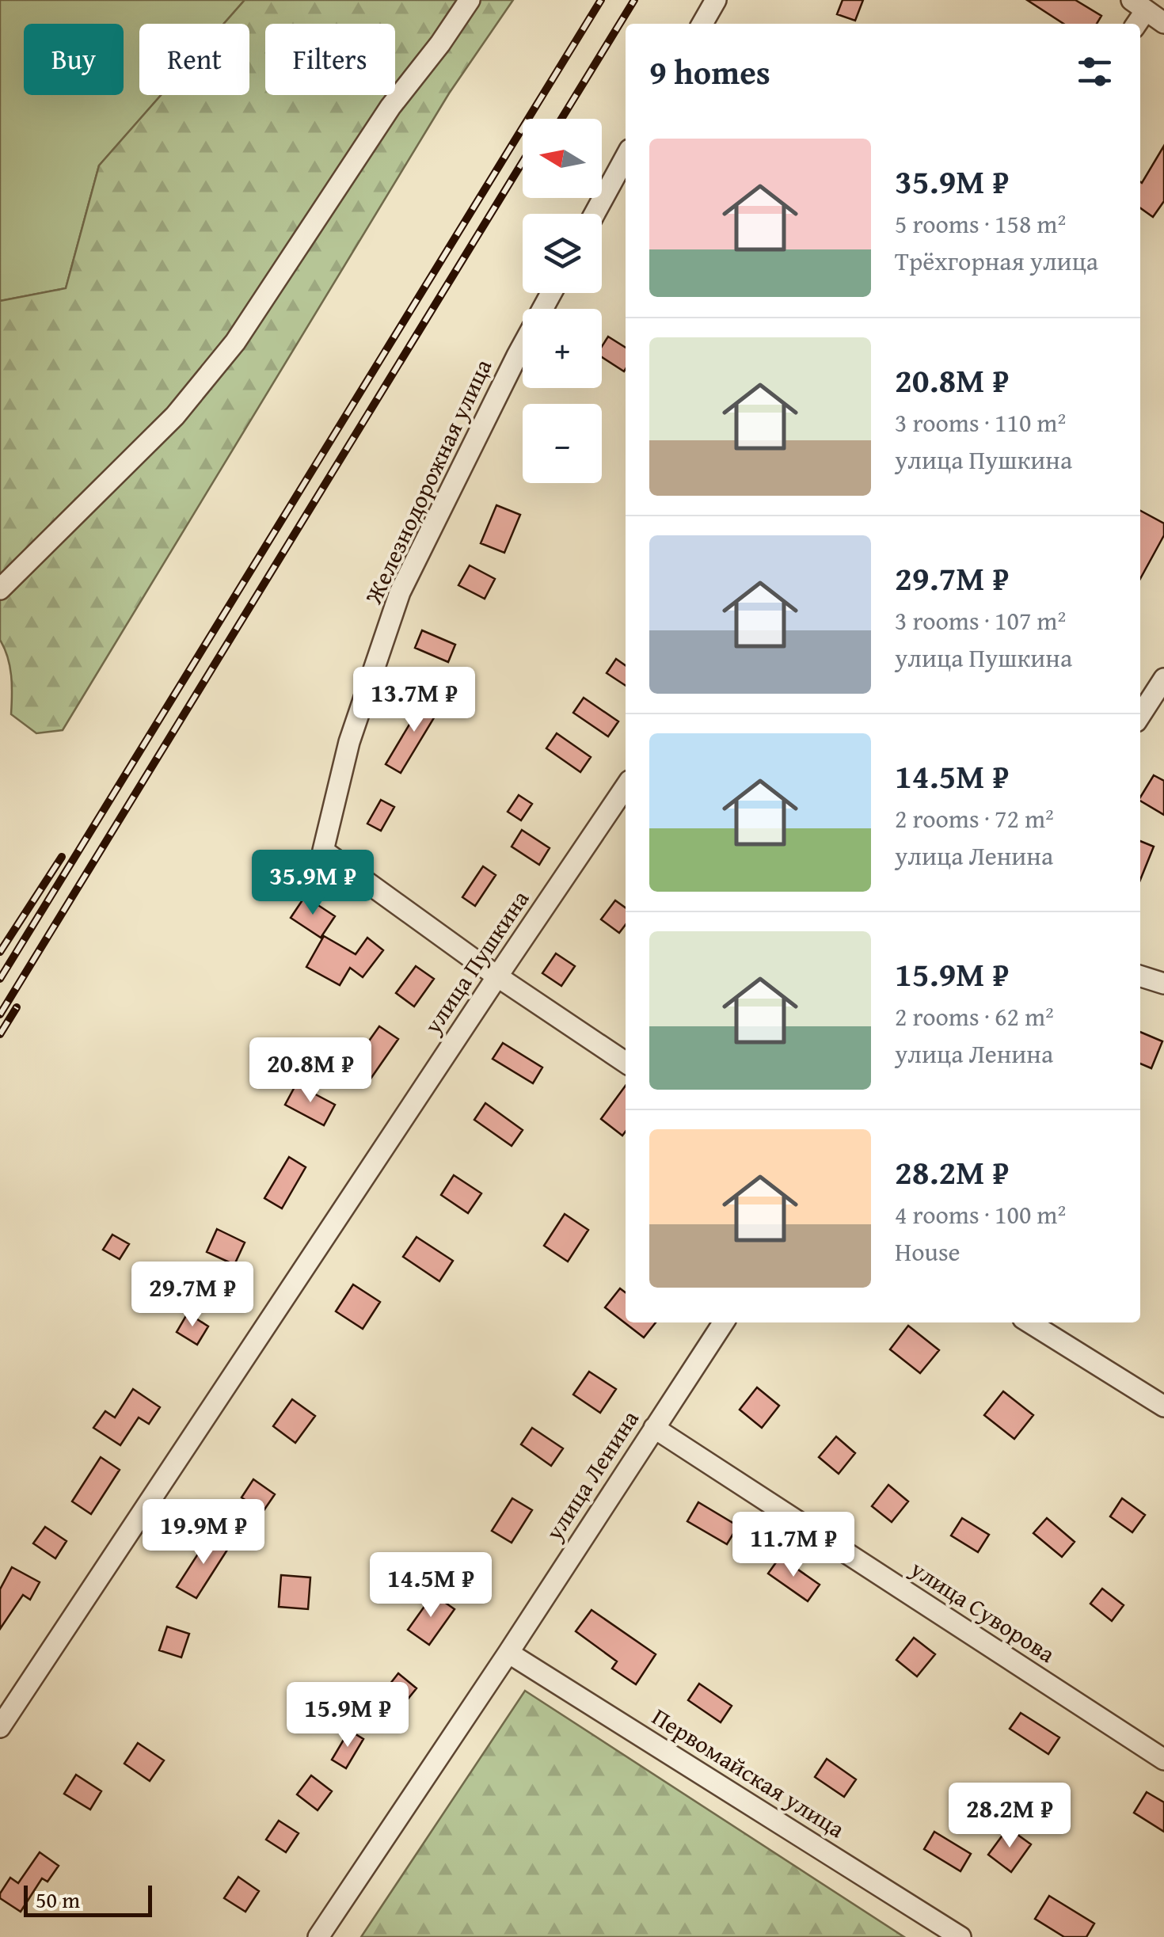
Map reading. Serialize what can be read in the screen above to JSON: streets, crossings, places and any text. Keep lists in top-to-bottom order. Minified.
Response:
{"streets":{"street":["Железнодорожная улица","улица Пушкина","улица Ленина","улица Суворова","Первомайская улица"]},"crossings":[["Железнодорожная улица","улица Пушкина"],["улица Ленина","улица Суворова"],["улица Ленина","Первомайская улица"]],"scale_bar":"50 m","north":"left","page":{"chip":["Buy","Rent","Filters"],"heading":"9 homes","map_buttons":["+","−"],"list":[{"name":"35.9M ₽","note":"5 rooms · 158 m² · Трёхгорная улица"},{"name":"20.8M ₽","note":"3 rooms · 110 m² · улица Пушкина"},{"name":"29.7M ₽","note":"3 rooms · 107 m² · улица Пушкина"},{"name":"14.5M ₽","note":"2 rooms · 72 m² · улица Ленина"},{"name":"15.9M ₽","note":"2 rooms · 62 m² · улица Ленина"},{"name":"28.2M ₽","note":"4 rooms · 100 m² · House"}],"price":["13.7M ₽","35.9M ₽","20.8M ₽","29.7M ₽","19.9M ₽","11.7M ₽","14.5M ₽","15.9M ₽","28.2M ₽"],"scale":"50 m"}}
